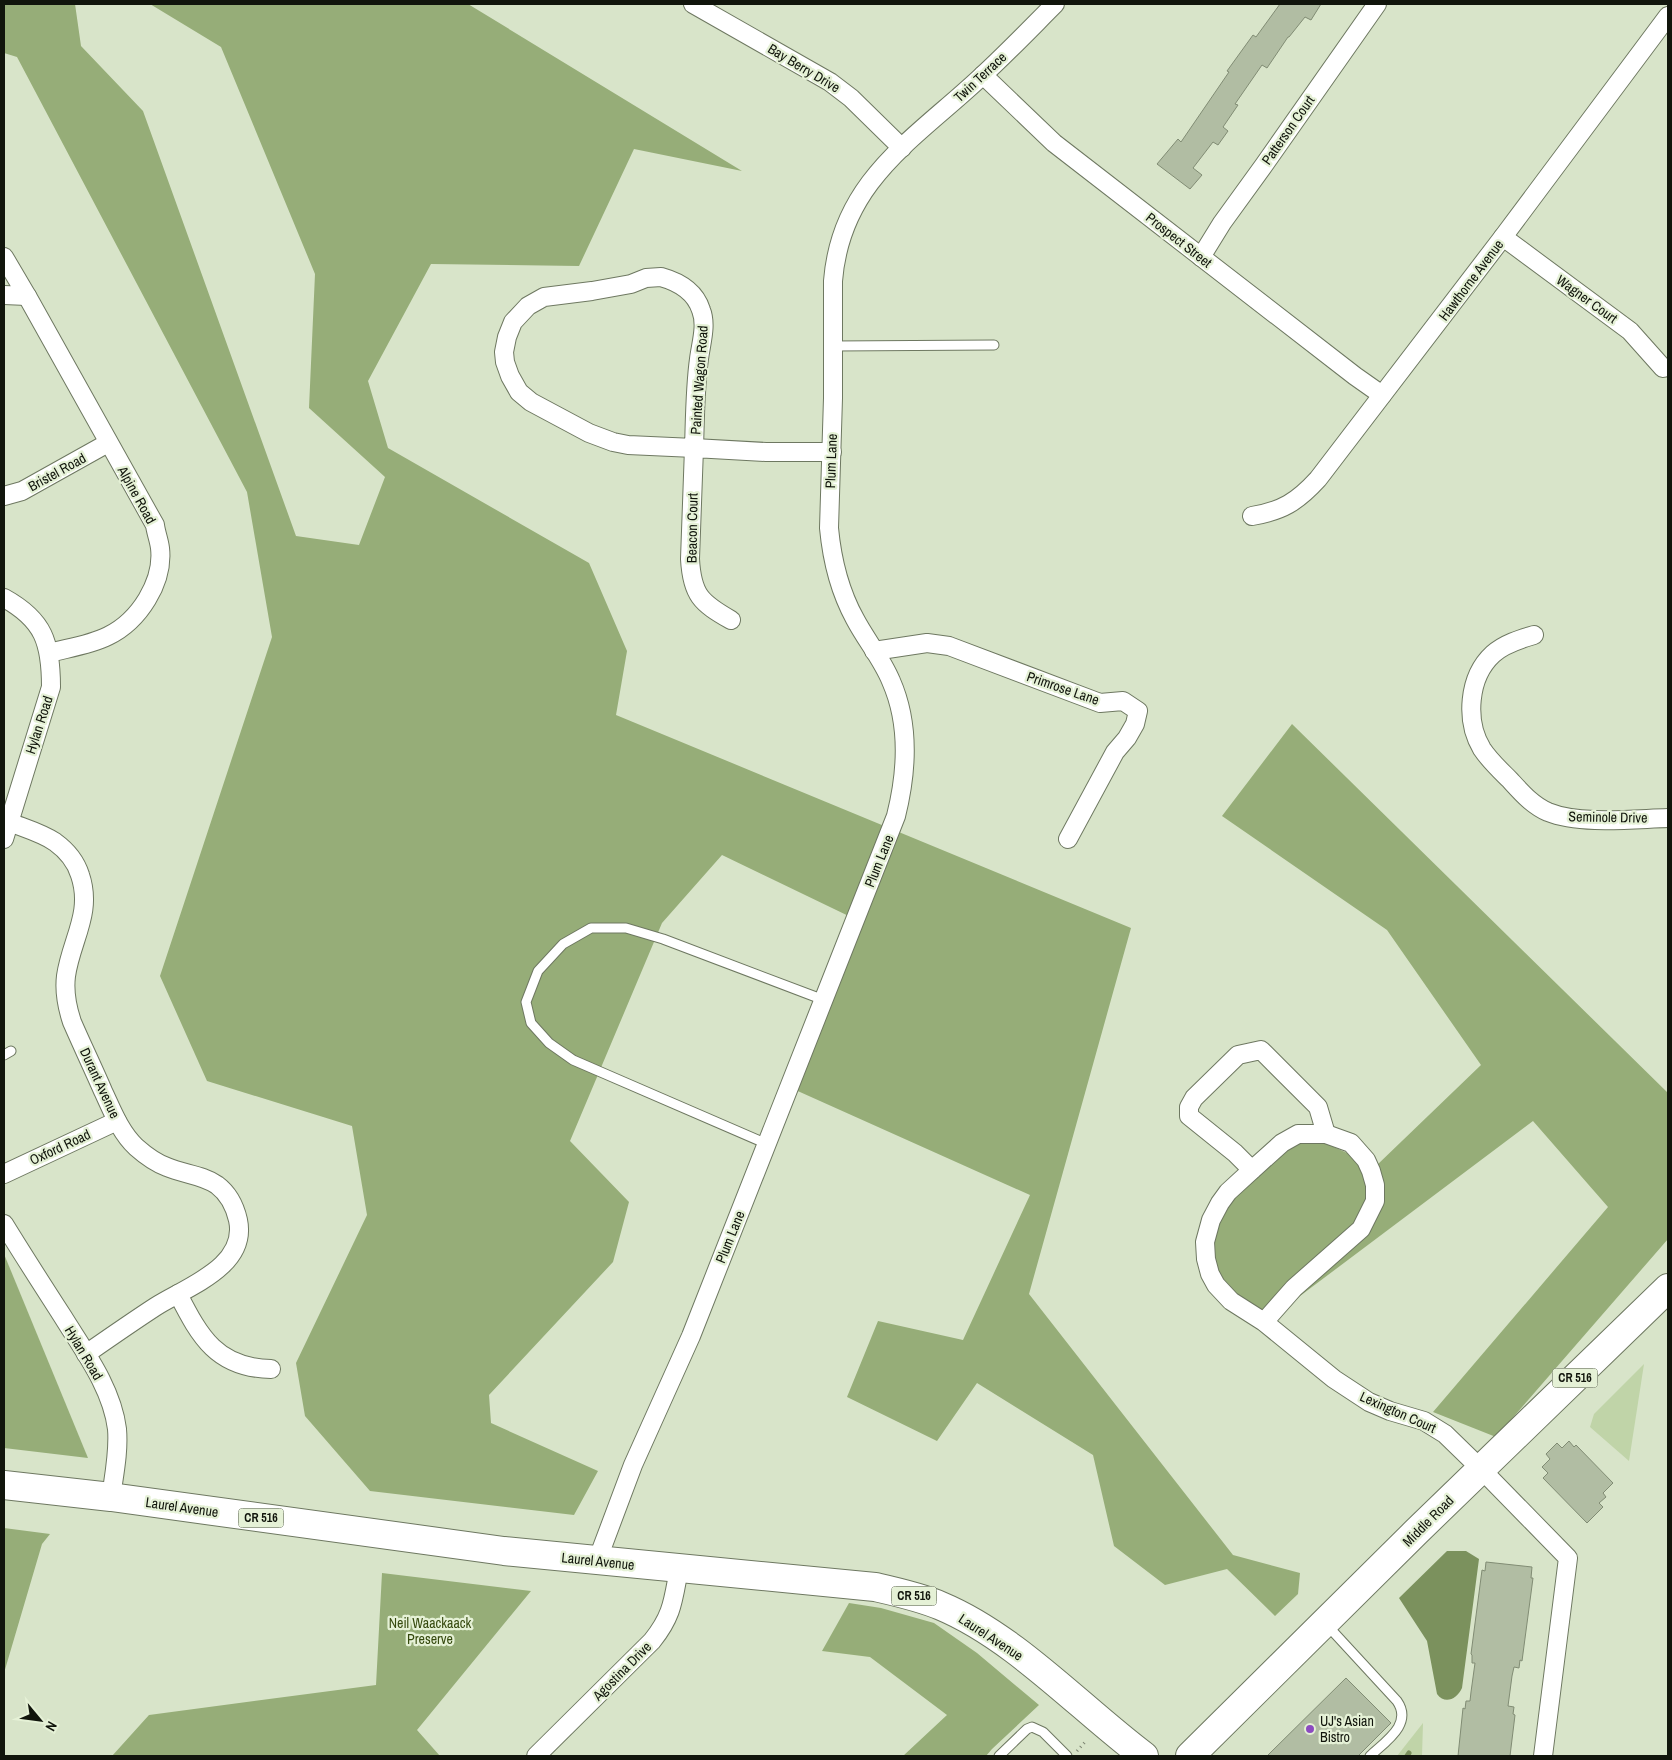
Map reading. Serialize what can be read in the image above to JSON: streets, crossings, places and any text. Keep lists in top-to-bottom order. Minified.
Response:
{"streets":{"main road":["CR 516","Laurel Avenue","Middle Road"],"street":["Bay Berry Drive","Twin Terrace","Patterson Court","Prospect Street","Hawthorne Avenue","Wagner Court","Painted Wagon Road","Plum Lane","Bristel Road","Alpine Road","Beacon Court","Primrose Lane","Hylan Road","Seminole Drive","Durant Avenue","Oxford Road","Lexington Court","Agostina Drive"]},"crossings":[["Bay Berry Drive","Twin Terrace"],["Bay Berry Drive","Plum Lane"],["Twin Terrace","Prospect Street"],["Twin Terrace","Plum Lane"],["Patterson Court","Prospect Street"],["Prospect Street","Hawthorne Avenue"],["Hawthorne Avenue","Wagner Court"],["Painted Wagon Road","Plum Lane"],["Painted Wagon Road","Beacon Court"],["Plum Lane","Primrose Lane"],["Plum Lane","Laurel Avenue"],["Bristel Road","Alpine Road"],["Alpine Road","Hylan Road"],["Hylan Road","Durant Avenue"],["Hylan Road","Laurel Avenue"],["Durant Avenue","Oxford Road"],["Lexington Court","Middle Road"],["Laurel Avenue","Agostina Drive"]],"parks":["Neil Waackaack Preserve"],"places":["UJ's Asian Bistro"],"north":"bottom right"}
